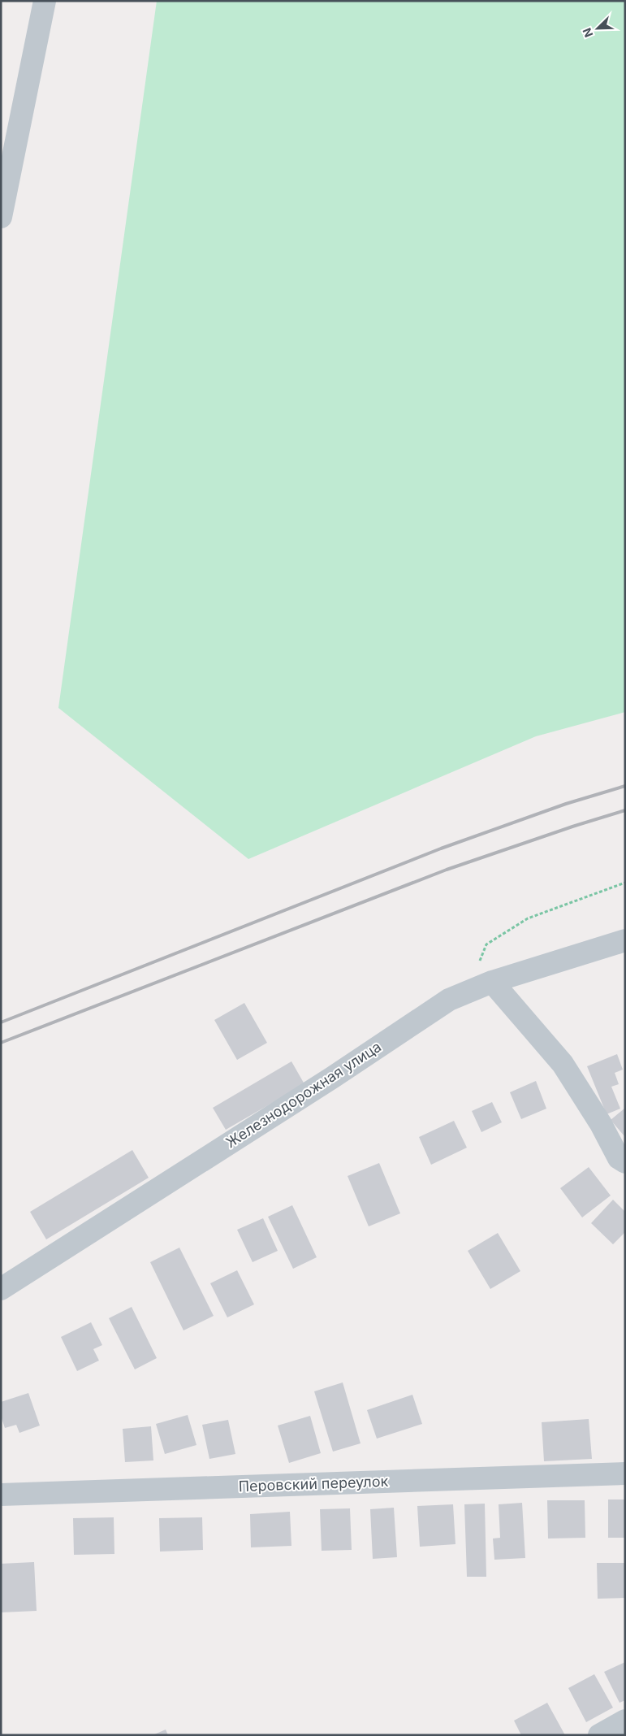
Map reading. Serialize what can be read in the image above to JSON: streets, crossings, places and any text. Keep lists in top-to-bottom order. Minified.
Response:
{"streets":{"street":["Железнодорожная улица","Перовский переулок"]},"north":"bottom left"}
